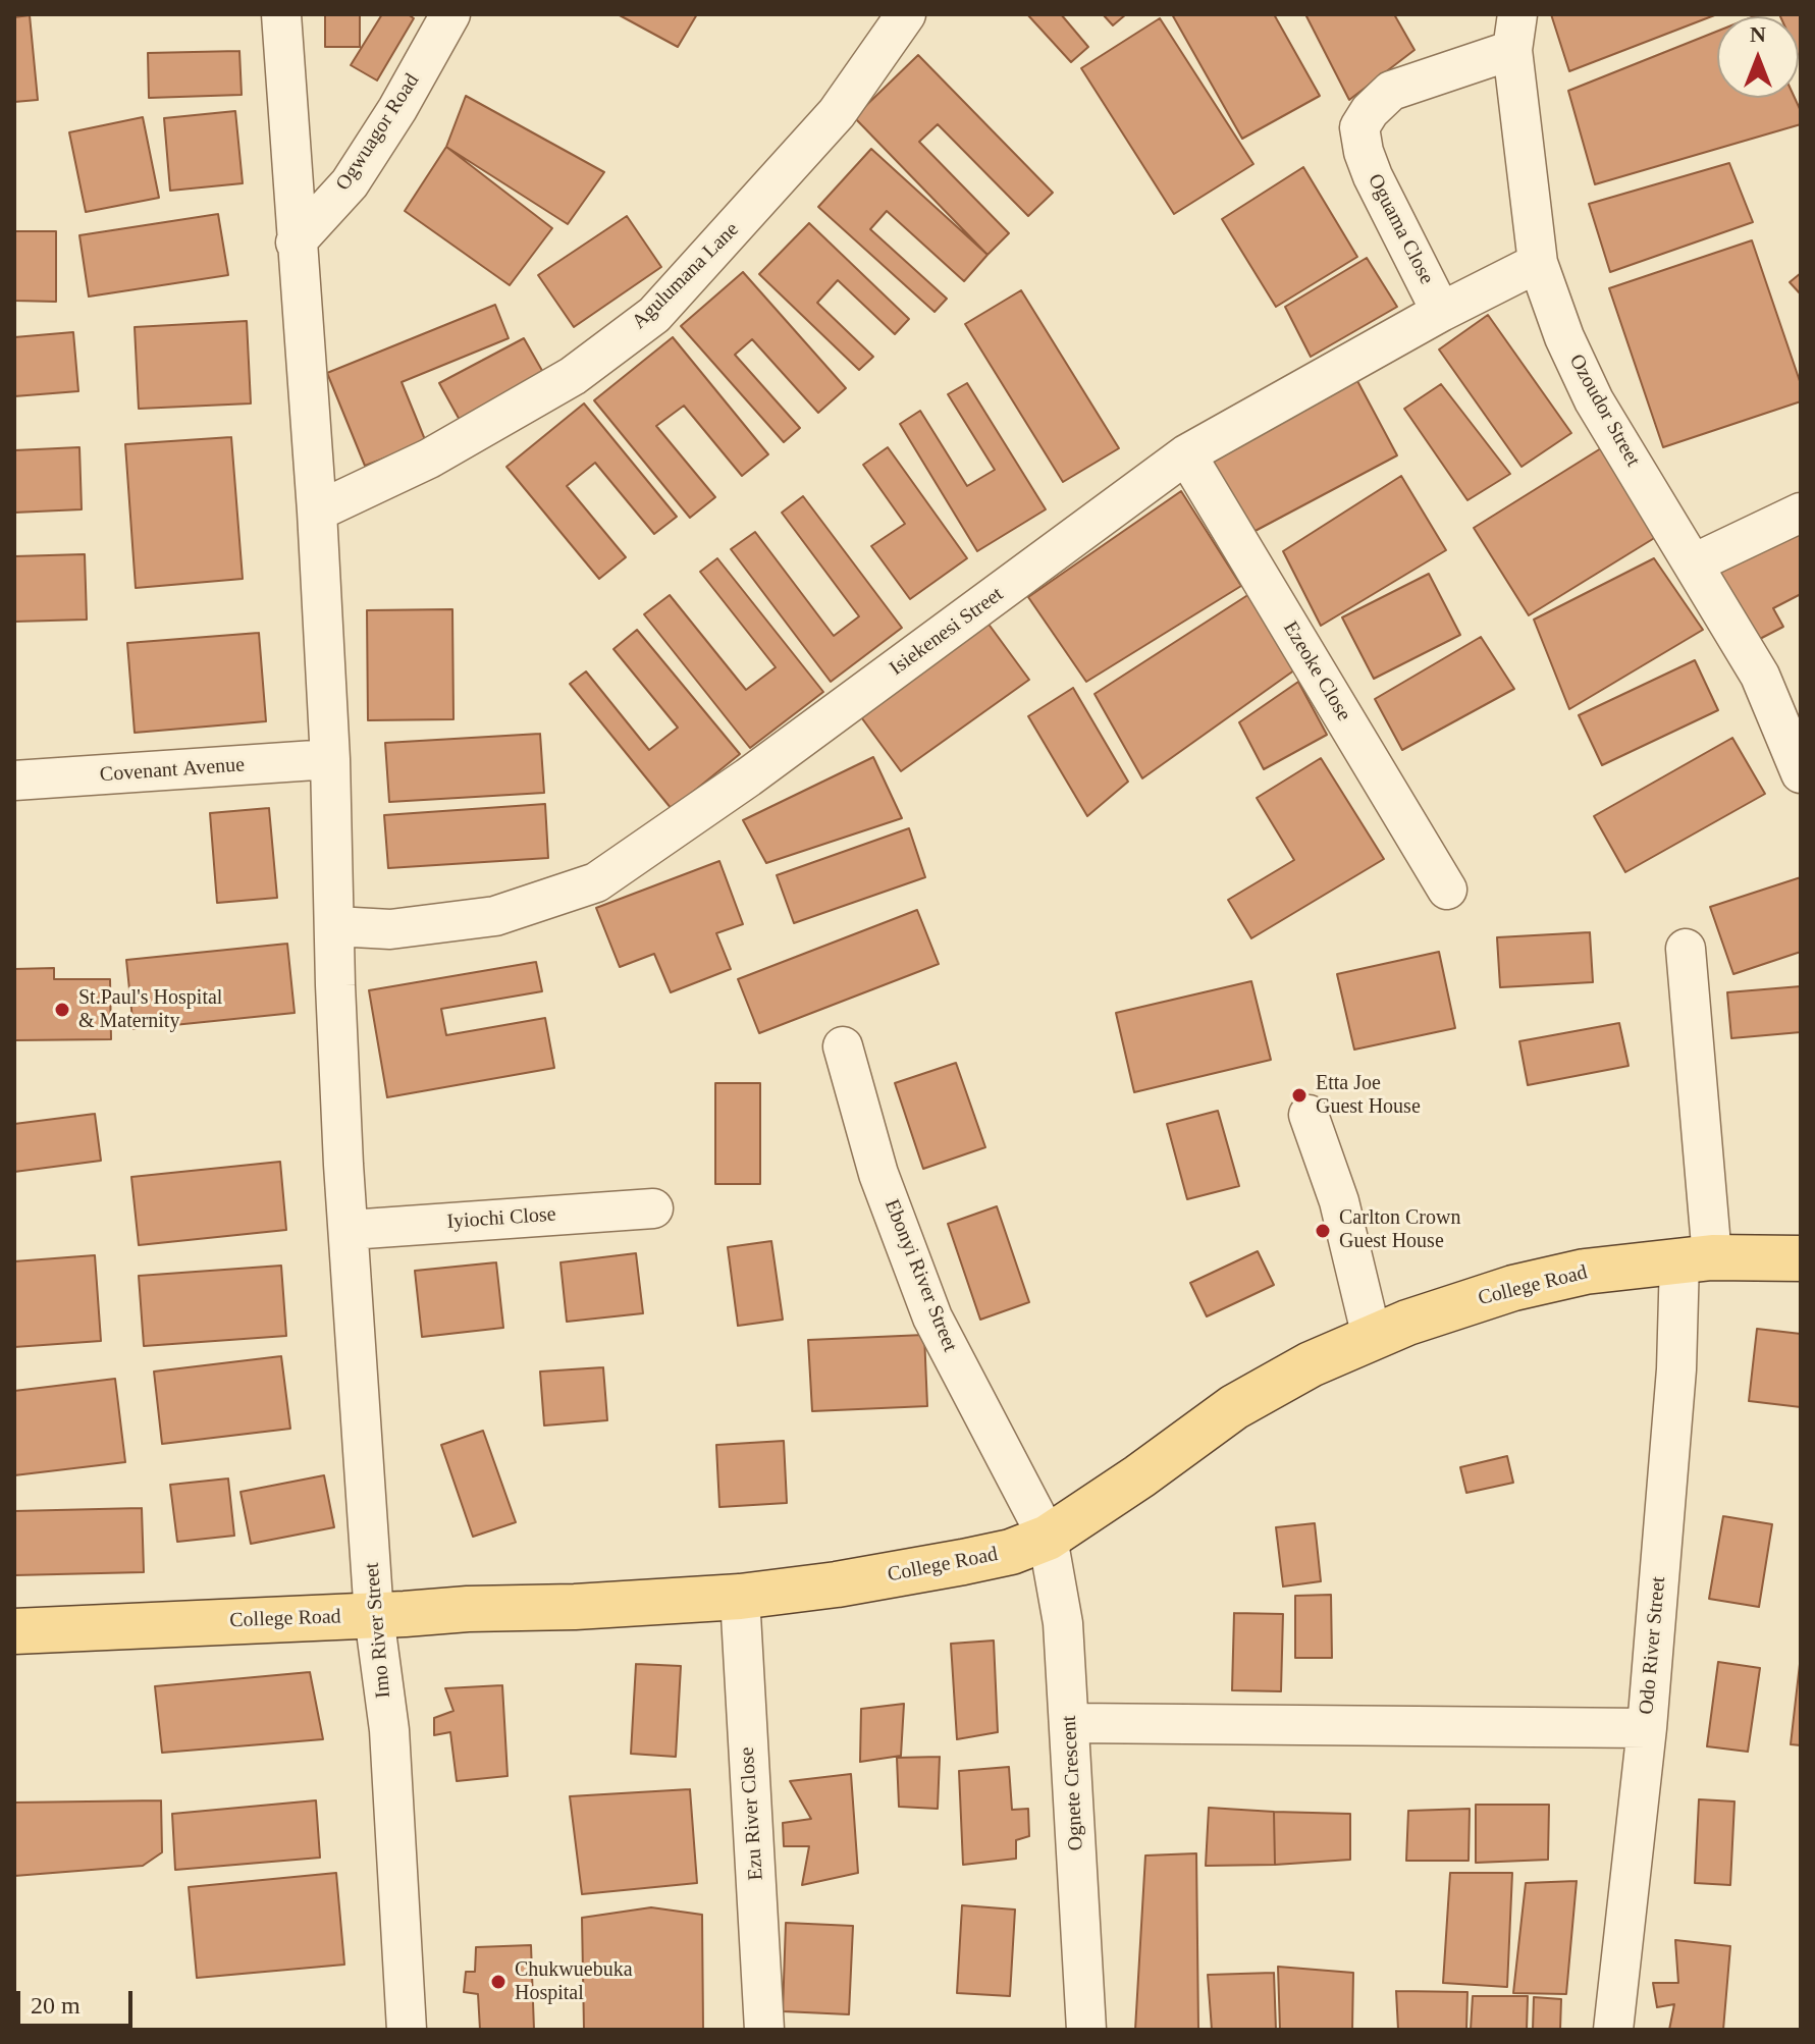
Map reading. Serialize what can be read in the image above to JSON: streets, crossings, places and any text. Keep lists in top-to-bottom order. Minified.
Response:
{"streets":{"main road":["College Road"],"street":["Ogwuagor Road","Oguama Close","Agulumana Lane","Ozoudor Street","Isiekenesi Street","Ezeoke Close","Covenant Avenue","Iyiochi Close","Ebonyi River Street","Imo River Street","Odo River Street","Ognete Crescent","Ezu River Close"]},"crossings":[["Ogwuagor Road","Imo River Street"],["Oguama Close","Ozoudor Street"],["Oguama Close","Isiekenesi Street"],["Agulumana Lane","Imo River Street"],["Ozoudor Street","Isiekenesi Street"],["Isiekenesi Street","Ezeoke Close"],["Isiekenesi Street","Imo River Street"],["Covenant Avenue","Imo River Street"],["Iyiochi Close","Imo River Street"],["Ebonyi River Street","College Road"],["Ebonyi River Street","Ognete Crescent"],["College Road","Imo River Street"],["College Road","Odo River Street"],["College Road","Ognete Crescent"],["College Road","Ezu River Close"]],"places":["St.Paul's Hospital & Maternity","Etta Joe Guest House","Carlton Crown Guest House","Chukwuebuka Hospital"],"scale_bar":"20 m","north":"top"}
